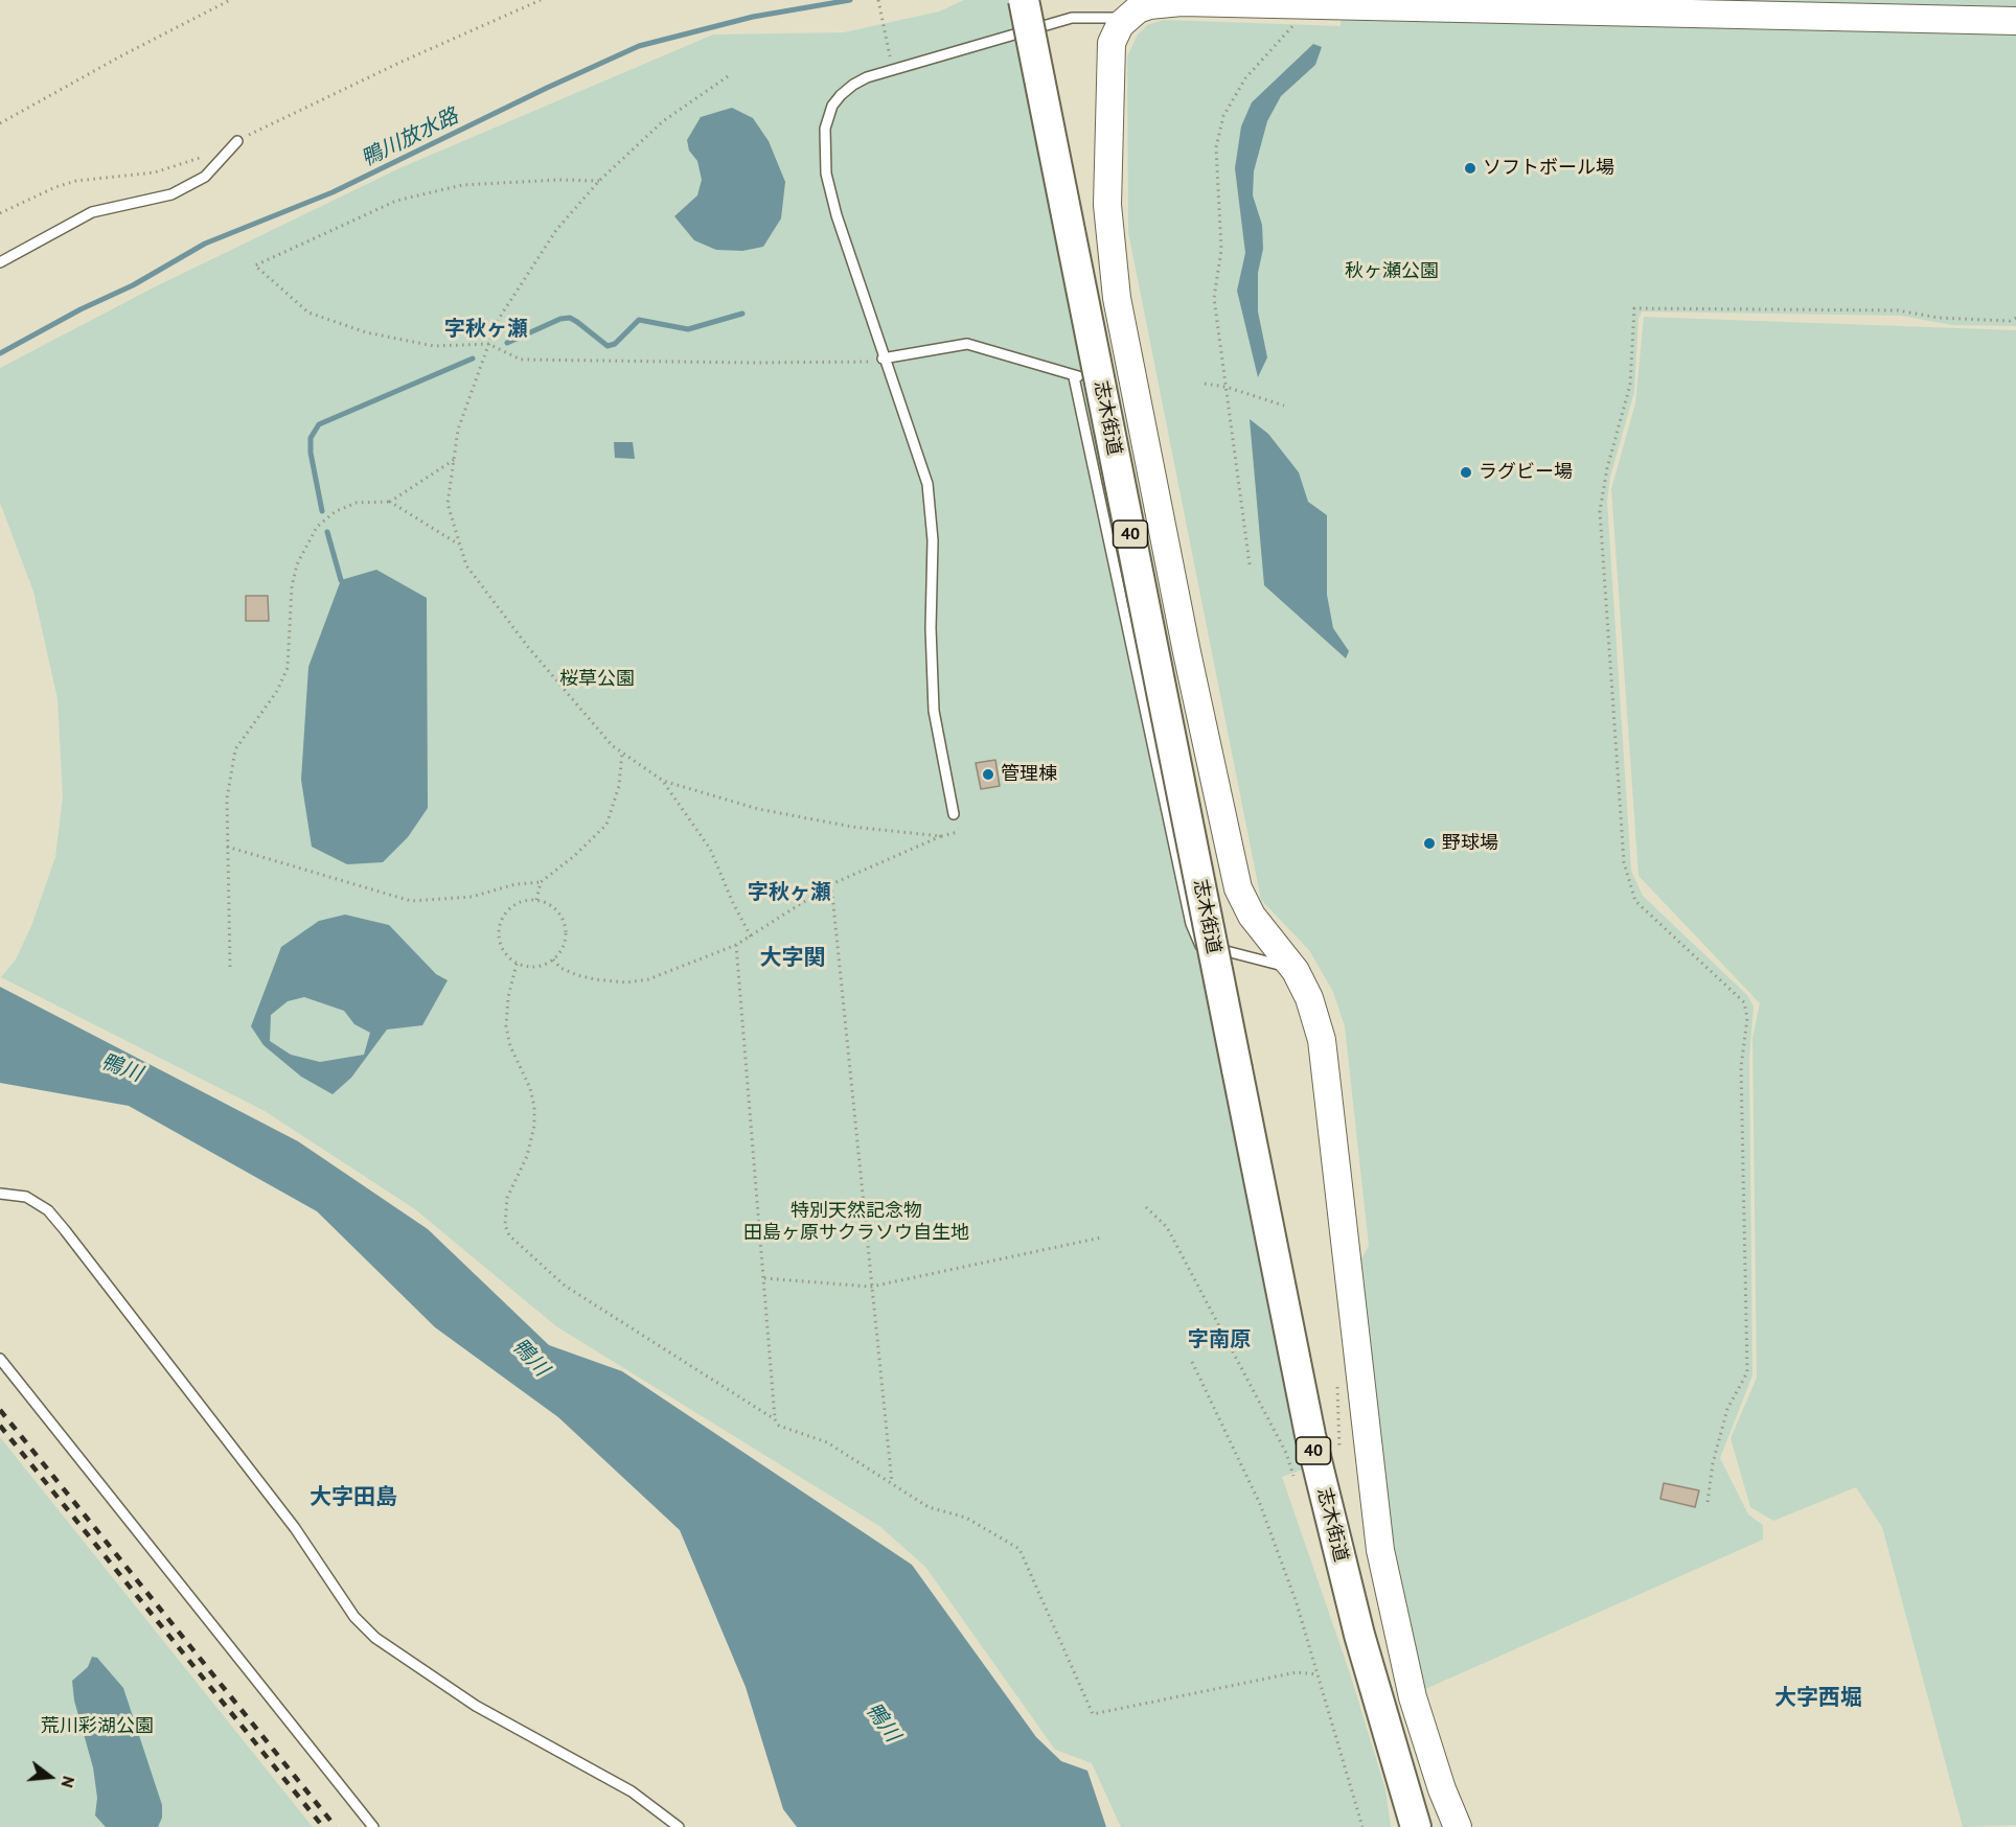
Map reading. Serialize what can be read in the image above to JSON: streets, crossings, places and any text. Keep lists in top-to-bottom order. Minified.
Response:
{"streets":{"main road":["志木街道","40"]},"districts":["字秋ヶ瀬","字秋ヶ瀬","大字関","字南原","大字田島","大字西堀"],"water":["鴨川放水路","鴨川"],"parks":["秋ヶ瀬公園","桜草公園","特別天然記念物 田島ヶ原サクラソウ自生地","荒川彩湖公園"],"places":["ソフトボール場","ラグビー場","管理棟","野球場"],"north":"right"}
